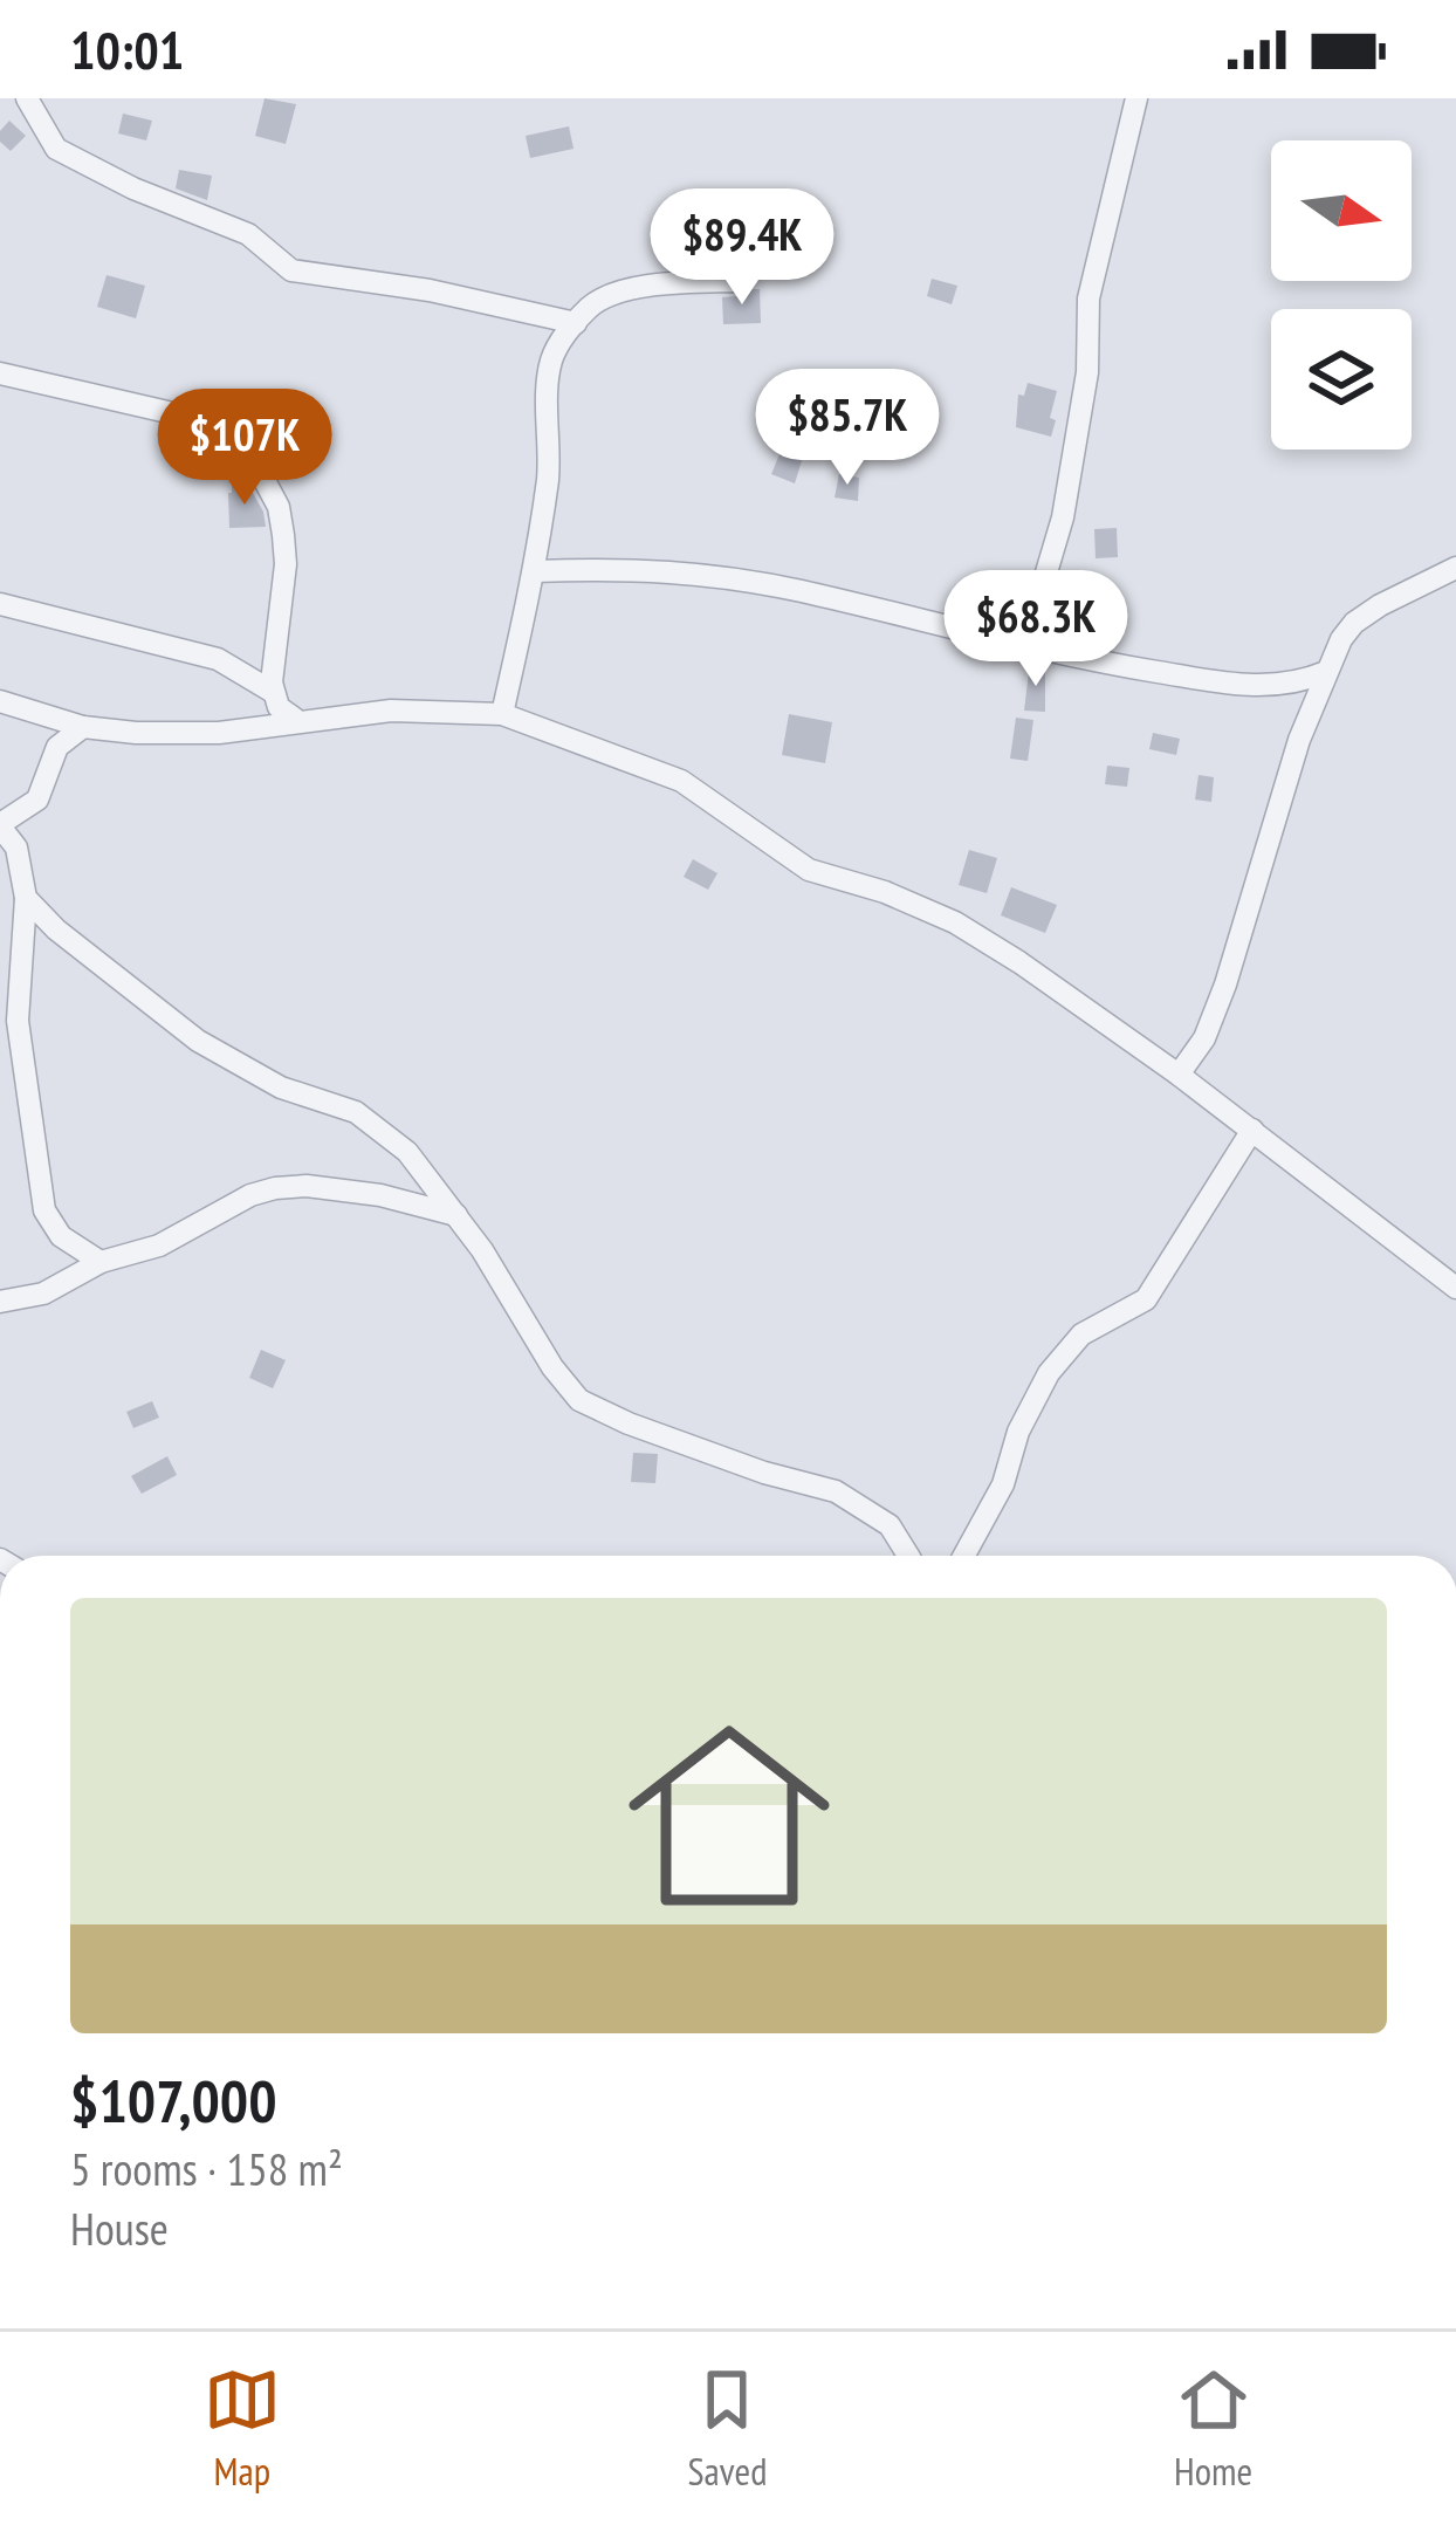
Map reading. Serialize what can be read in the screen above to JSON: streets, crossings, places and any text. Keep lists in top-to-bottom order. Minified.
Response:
{"north":"right","page":{"status":"10:01","price":["$89.4K","$85.7K","$107K","$68.3K"],"list":[{"name":"$107,000","note":"5 rooms · 158 m² · House"}],"tabs":["Map","Saved","Home"]}}
